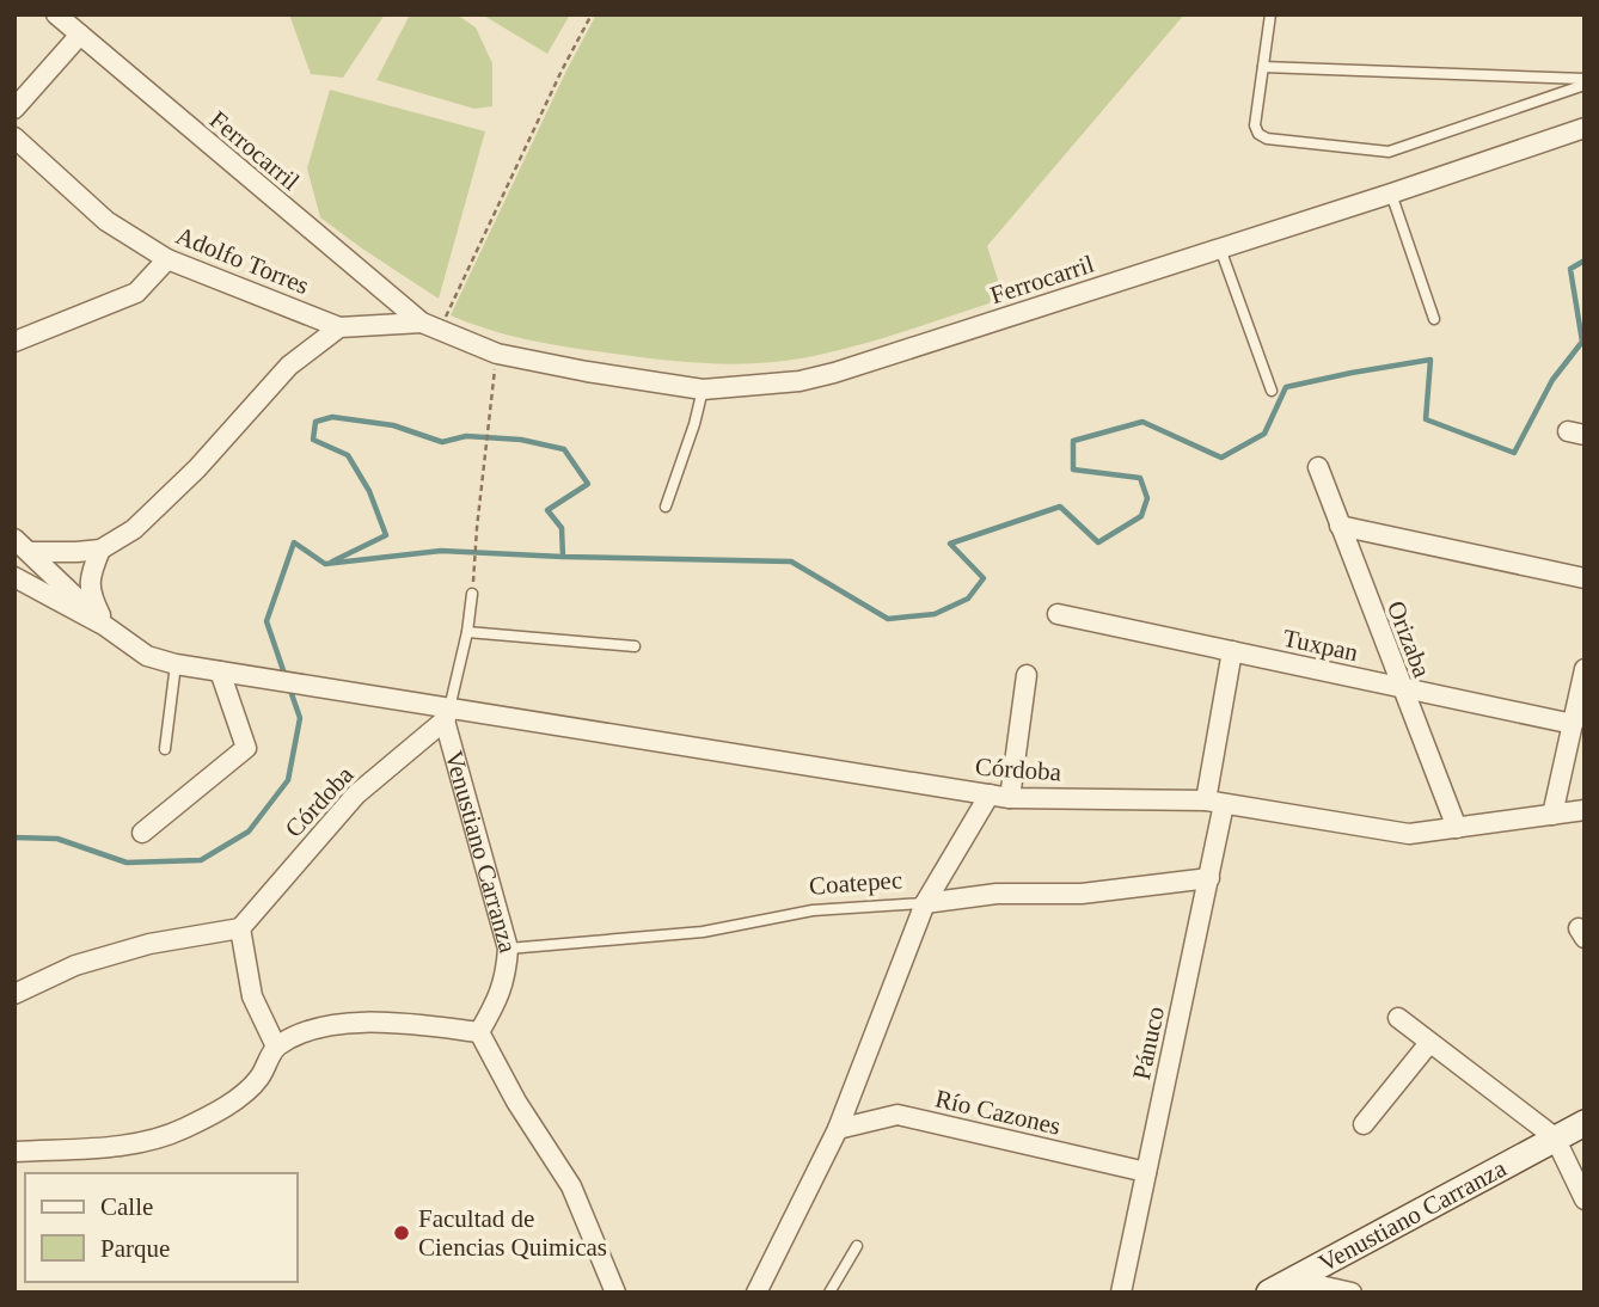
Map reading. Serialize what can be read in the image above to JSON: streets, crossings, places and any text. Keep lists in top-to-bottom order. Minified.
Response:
{"streets":{"main road":["Venustiano Carranza"],"street":["Ferrocarril","Adolfo Torres","Orizaba","Tuxpan","Córdoba","Coatepec","Pánuco","Río Cazones"]},"crossings":[["Ferrocarril","Adolfo Torres"],["Orizaba","Tuxpan"],["Orizaba","Córdoba"],["Tuxpan","Pánuco"],["Córdoba","Venustiano Carranza"],["Córdoba","Pánuco"],["Venustiano Carranza","Coatepec"],["Coatepec","Pánuco"],["Pánuco","Río Cazones"]],"places":["Facultad de Ciencias Quimicas"],"legend":["Calle","Parque"]}
